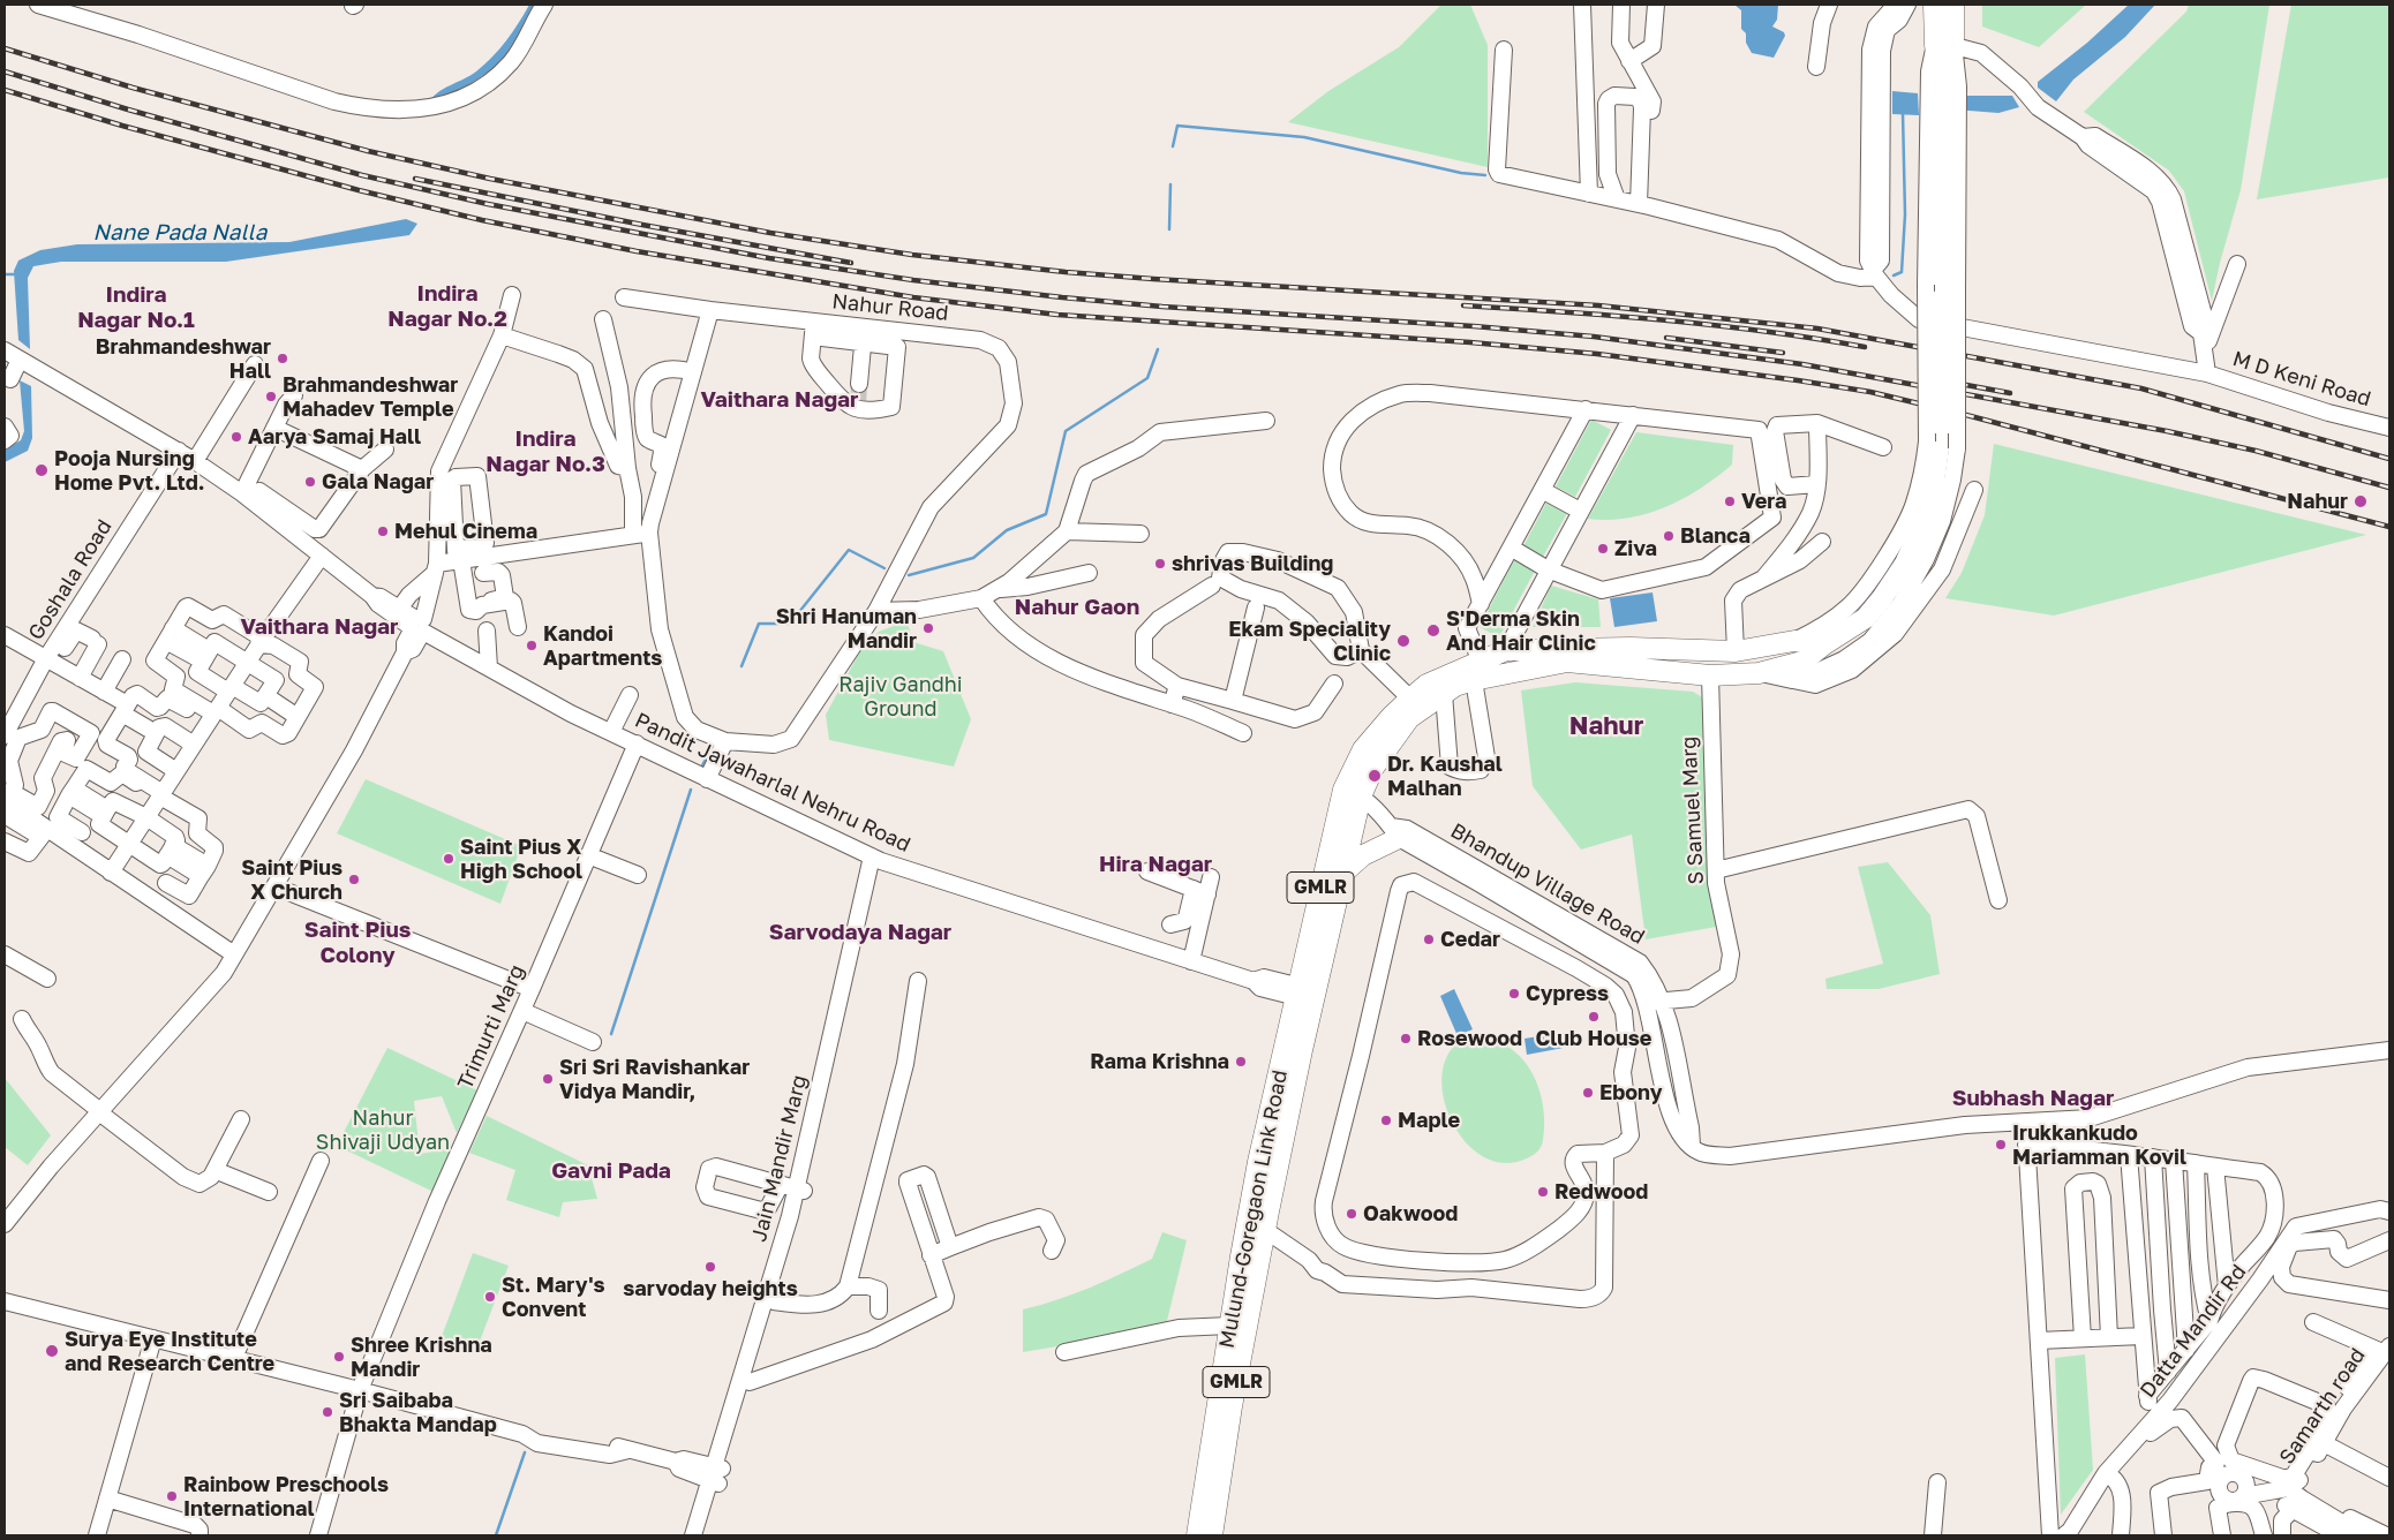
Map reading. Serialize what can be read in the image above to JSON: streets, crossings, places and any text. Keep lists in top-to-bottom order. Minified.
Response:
{"streets":{"main road":["GMLR","Mulund-Goregaon Link Road"],"street":["Nahur Road","M D Keni Road","Goshala Road","Pandit Jawaharlal Nehru Road","S Samuel Marg","Bhandup Village Road","Trimurti Marg","Jain Mandir Marg","Datta Mandir Rd","Samarth road"]},"crossings":[["Pandit Jawaharlal Nehru Road","GMLR"],["Pandit Jawaharlal Nehru Road","Trimurti Marg"],["Pandit Jawaharlal Nehru Road","Jain Mandir Marg"],["Pandit Jawaharlal Nehru Road","Mulund-Goregaon Link Road"],["S Samuel Marg","Bhandup Village Road"],["S Samuel Marg","GMLR"],["GMLR","Mulund-Goregaon Link Road"]],"districts":["Indira Nagar No.2","Indira Nagar No.1","Vaithara Nagar","Indira Nagar No.3","Nahur Gaon","Vaithara Nagar","Nahur","Hira Nagar","Saint Pius Colony","Sarvodaya Nagar","Subhash Nagar","Gavni Pada"],"water":["Nane Pada Nalla"],"parks":["Rajiv Gandhi Ground","Nahur Shivaji Udyan"],"places":["Brahmandeshwar Hall","Brahmandeshwar Mahadev Temple","Aarya Samaj Hall","Pooja Nursing Home Pvt. Ltd.","Gala Nagar","Vera","Nahur","Mehul Cinema","Blanca","Ziva","shrivas Building","Shri Hanuman Mandir","S'Derma Skin And Hair Clinic","Ekam Speciality Clinic","Kandoi Apartments","Dr. Kaushal Malhan","Saint Pius X High School","Saint Pius X Church","Cedar","Cypress","Club House","Rosewood","Rama Krishna","Sri Sri Ravishankar Vidya Mandir,","Ebony","Maple","Irukkankudo Mariamman Kovil","Redwood","Oakwood","sarvoday heights","St. Mary's Convent","Surya Eye Institute and Research Centre","Shree Krishna Mandir","Sri Saibaba Bhakta Mandap","Rainbow Preschools International"]}
